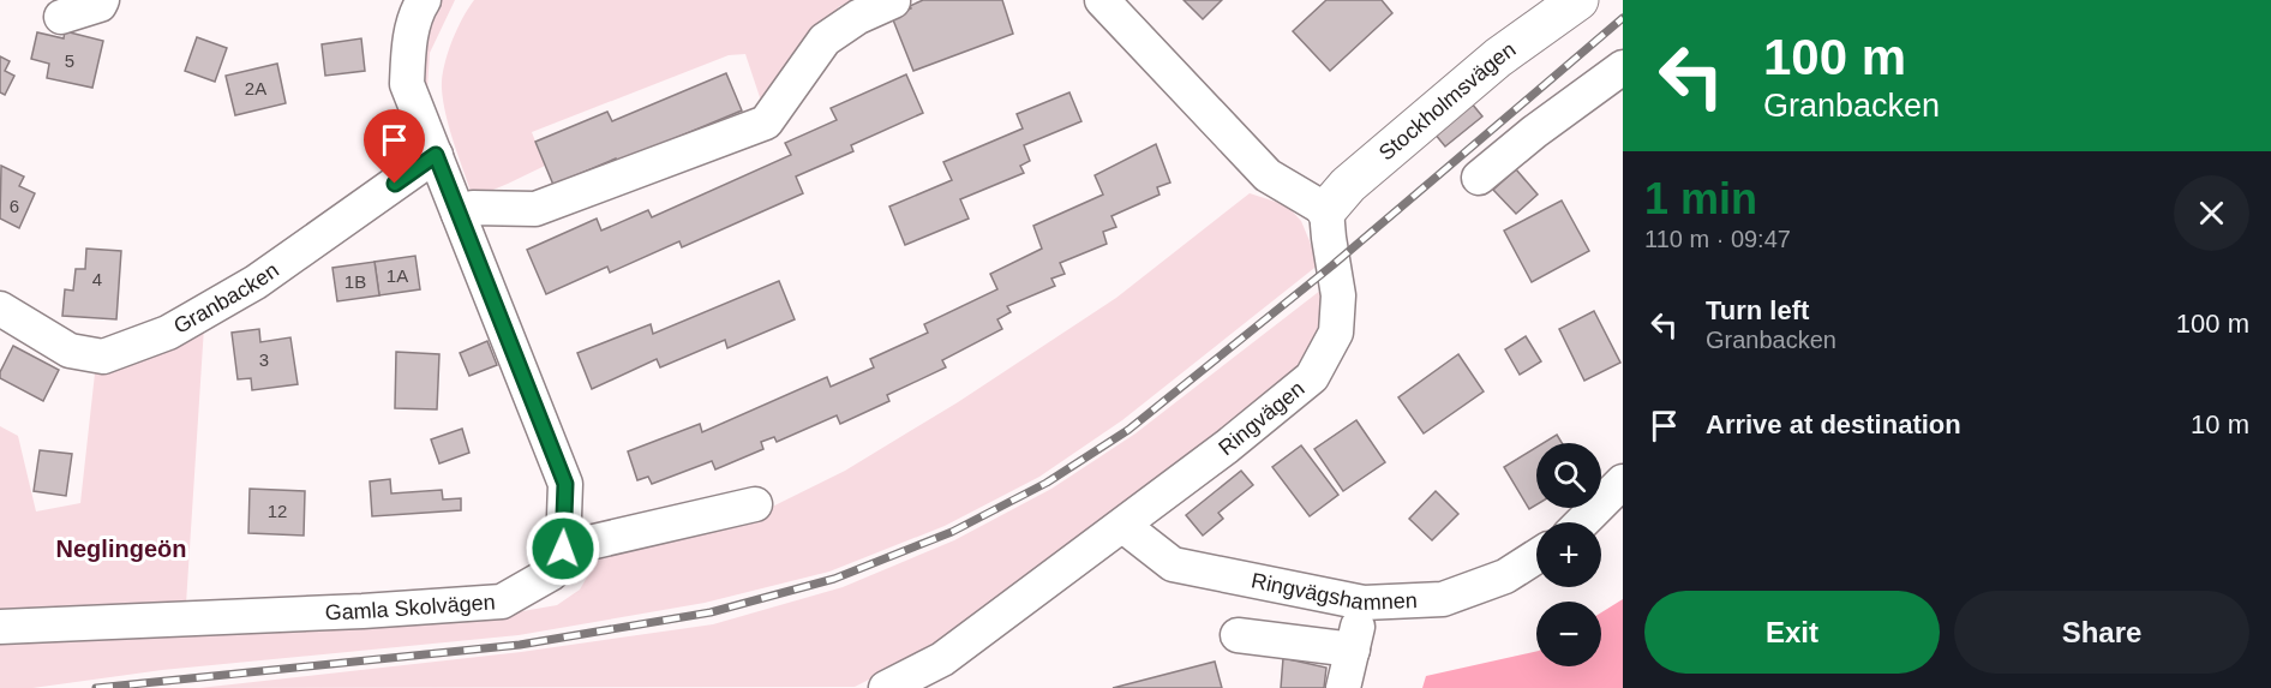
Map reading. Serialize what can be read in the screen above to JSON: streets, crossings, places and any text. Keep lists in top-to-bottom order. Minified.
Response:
{"streets":{"main road":["Stockholmsvägen"],"street":["Granbacken","Ringvägen","Ringvägshamnen","Gamla Skolvägen"]},"crossings":[["Stockholmsvägen","Ringvägen"],["Ringvägen","Ringvägshamnen"]],"districts":["Neglingeön"],"house_numbers":["5","2A","6","1A","4","1B","3","12"],"page":{"turn":["100 m","Granbacken"],"heading":["1 min","110 m · 09:47"],"list":[{"name":"Turn left","note":"Granbacken","value":"100 m"},{"name":"Arrive at destination","value":"10 m"}],"map_buttons":["+","−"],"buttons":["Exit","Share"]}}
